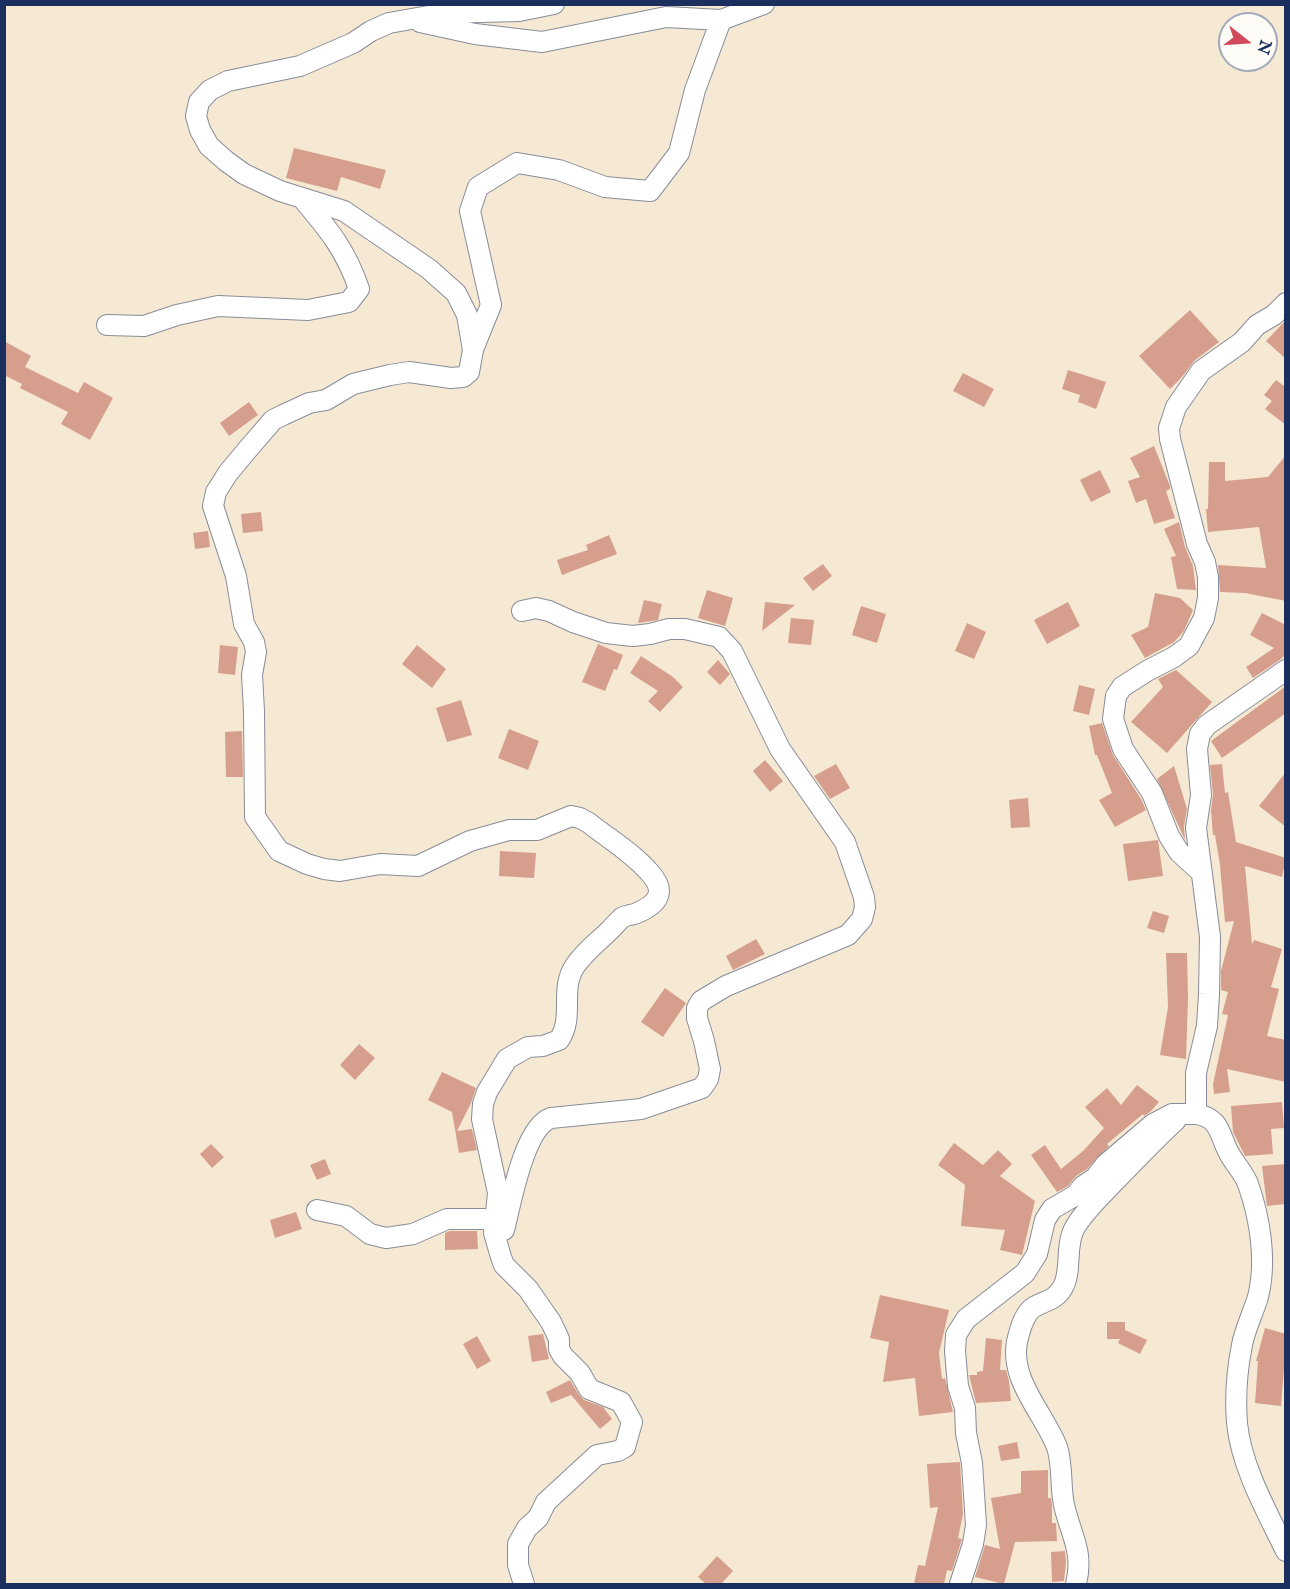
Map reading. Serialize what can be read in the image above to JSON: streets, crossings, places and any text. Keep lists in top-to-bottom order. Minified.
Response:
{"north":"right"}
